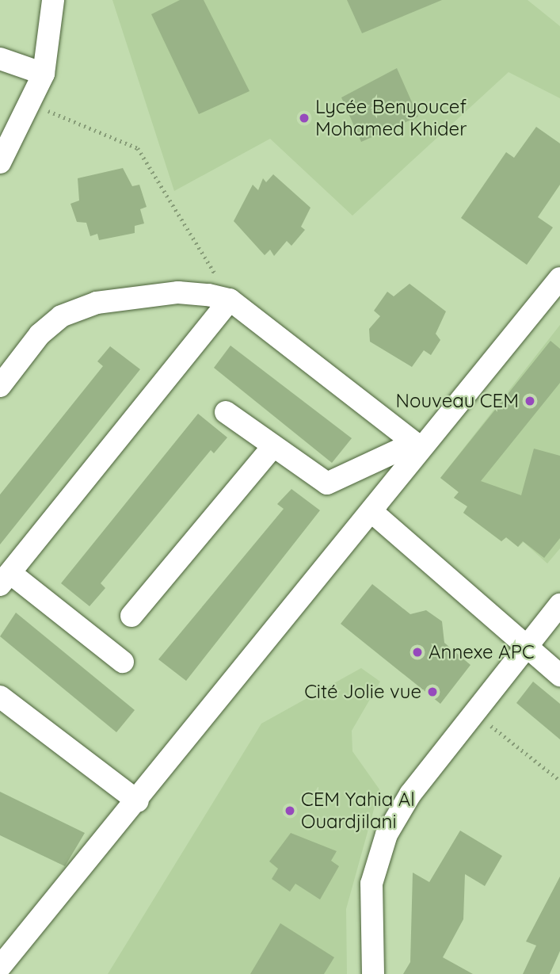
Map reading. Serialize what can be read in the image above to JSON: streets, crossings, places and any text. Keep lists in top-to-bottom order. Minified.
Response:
{"places":["Lycée Benyoucef Mohamed Khider","Nouveau CEM","Annexe APC","Cité Jolie vue","CEM Yahia Al Ouardjilani"]}
